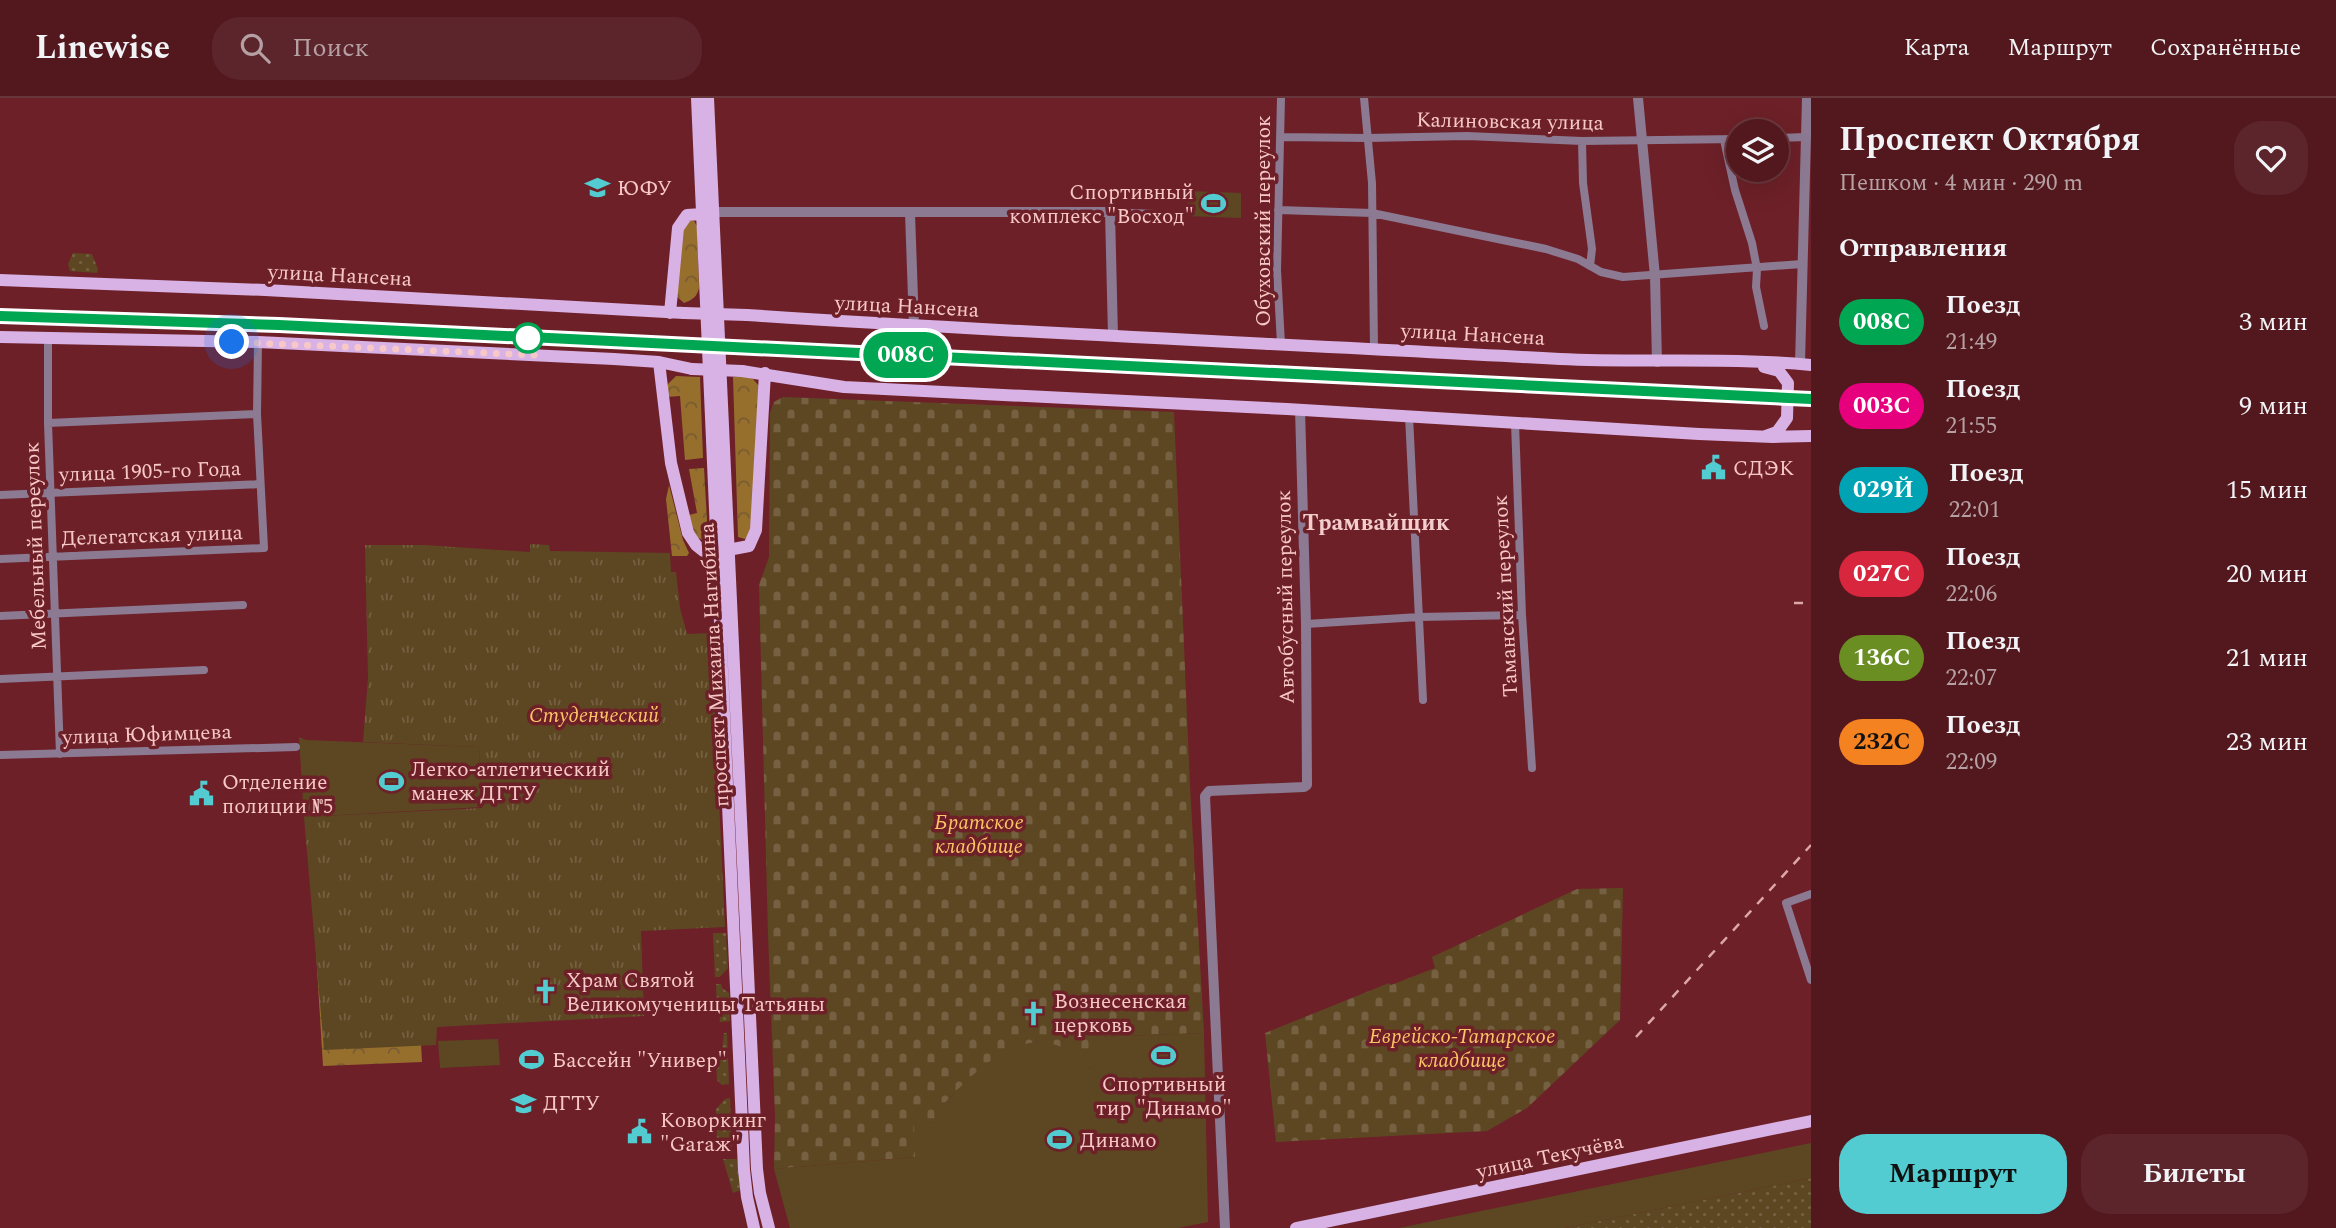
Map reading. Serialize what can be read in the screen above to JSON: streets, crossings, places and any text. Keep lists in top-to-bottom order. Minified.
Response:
{"streets":{"main road":["улица Нансена","проспект Михаила Нагибина","улица Текучёва"],"street":["Калиновская улица","Обуховский переулок","улица 1905-го Года","Делегатская улица","Мебельный переулок","Таманский переулок","Автобусный переулок","улица Юфимцева"]},"crossings":[["Калиновская улица","Обуховский переулок"],["Обуховский переулок","улица Нансена"],["улица 1905-го Года","Делегатская улица"],["улица 1905-го Года","Мебельный переулок"],["Делегатская улица","Мебельный переулок"],["Мебельный переулок","улица Юфимцева"]],"districts":["Трамвайщик"],"parks":["Студенческий","Братское кладбище","Еврейско-Татарское кладбище"],"places":{"school or university":["ЮФУ","ДГТУ"],"sports":["Спортивный комплекс \"Восход\"","Легко-атлетический манеж ДГТУ","Спортивный тир \"Динамо\"","Бассейн \"Универ\"","Динамо"],"public building":["СДЭК","Отделение полиции №5","Коворкинг \"Gаraж\""],"church":["Храм Святой Великомученицы Татьяны","Вознесенская церковь"]},"page":{"header":"Linewise","search":"Поиск","nav":["Карта","Маршрут","Сохранённые"],"on_map":"008С","heading":[["Проспект Октября","Пешком · 4 мин · 290 m"],"Отправления"],"list":[{"mark":"008С","name":"Поезд","note":"21:49","value":"3 мин"},{"mark":"003С","name":"Поезд","note":"21:55","value":"9 мин"},{"mark":"029Й","name":"Поезд","note":"22:01","value":"15 мин"},{"mark":"027С","name":"Поезд","note":"22:06","value":"20 мин"},{"mark":"136С","name":"Поезд","note":"22:07","value":"21 мин"},{"mark":"232C","name":"Поезд","note":"22:09","value":"23 мин"}],"buttons":["Маршрут","Билеты"]}}
